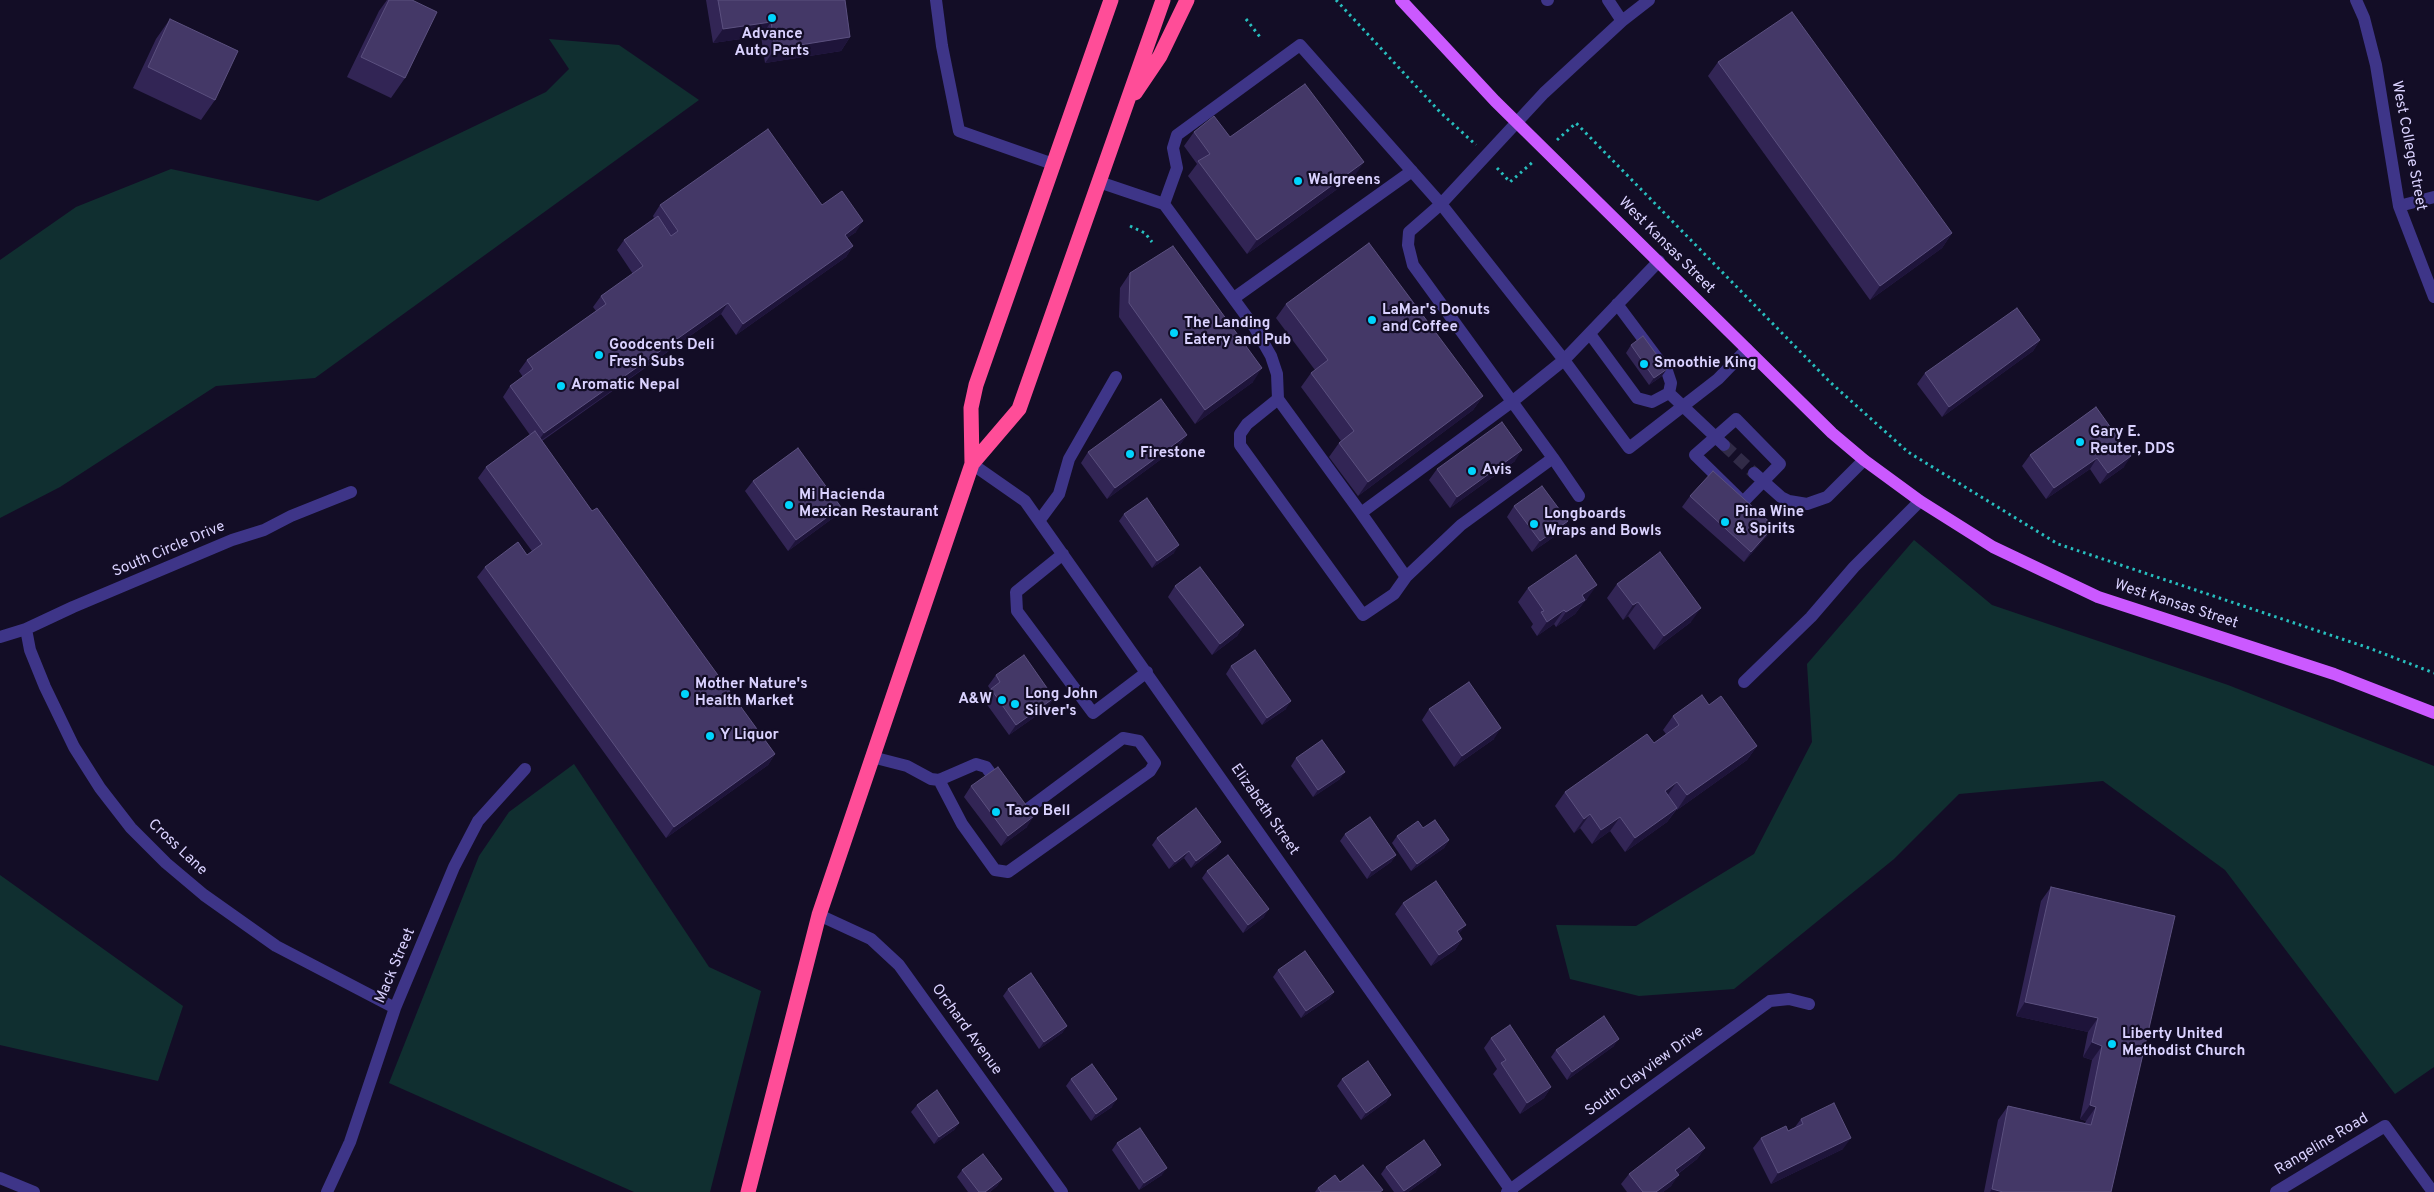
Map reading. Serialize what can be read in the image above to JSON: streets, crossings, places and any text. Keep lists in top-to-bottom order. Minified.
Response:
{"streets":{"main road":["West Kansas Street"],"street":["West College Street","South Circle Drive","Elizabeth Street","Cross Lane","Mack Street","Orchard Avenue","South Clayview Drive","Rangeline Road"]},"crossings":[["South Circle Drive","Cross Lane"],["Elizabeth Street","South Clayview Drive"],["Cross Lane","Mack Street"]],"places":["Advance Auto Parts","Walgreens","LaMar's Donuts and Coffee","The Landing Eatery and Pub","Goodcents Deli Fresh Subs","Smoothie King","Aromatic Nepal","Gary E. Reuter, DDS","Firestone","Avis","Mi Hacienda Mexican Restaurant","Pina Wine & Spirits","Longboards Wraps and Bowls","Mother Nature's Health Market","A&W","Long John Silver's","Y Liquor","Taco Bell","Liberty United Methodist Church"]}
